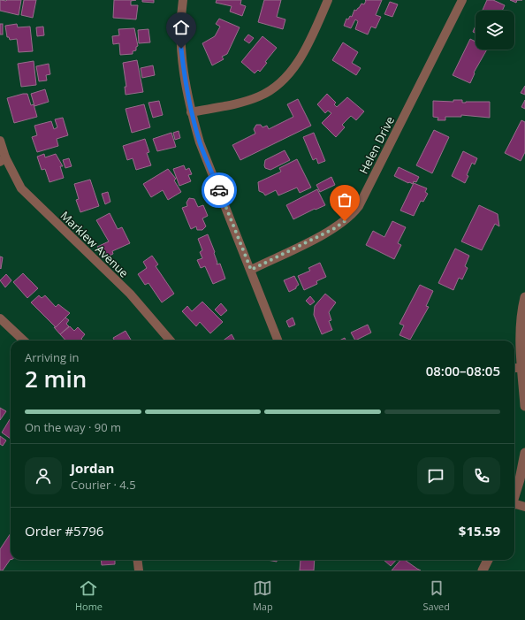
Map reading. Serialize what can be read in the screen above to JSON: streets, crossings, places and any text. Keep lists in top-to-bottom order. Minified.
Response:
{"streets":{"street":["Helen Drive","Marklew Avenue"]},"page":{"heading":["2 min","Arriving in","08:00–08:05"],"panel":["Jordan","Courier · 4.5","Order #5796","$15.59"],"bar":"On the way · 90 m","tabs":["Home","Map","Saved"]}}
